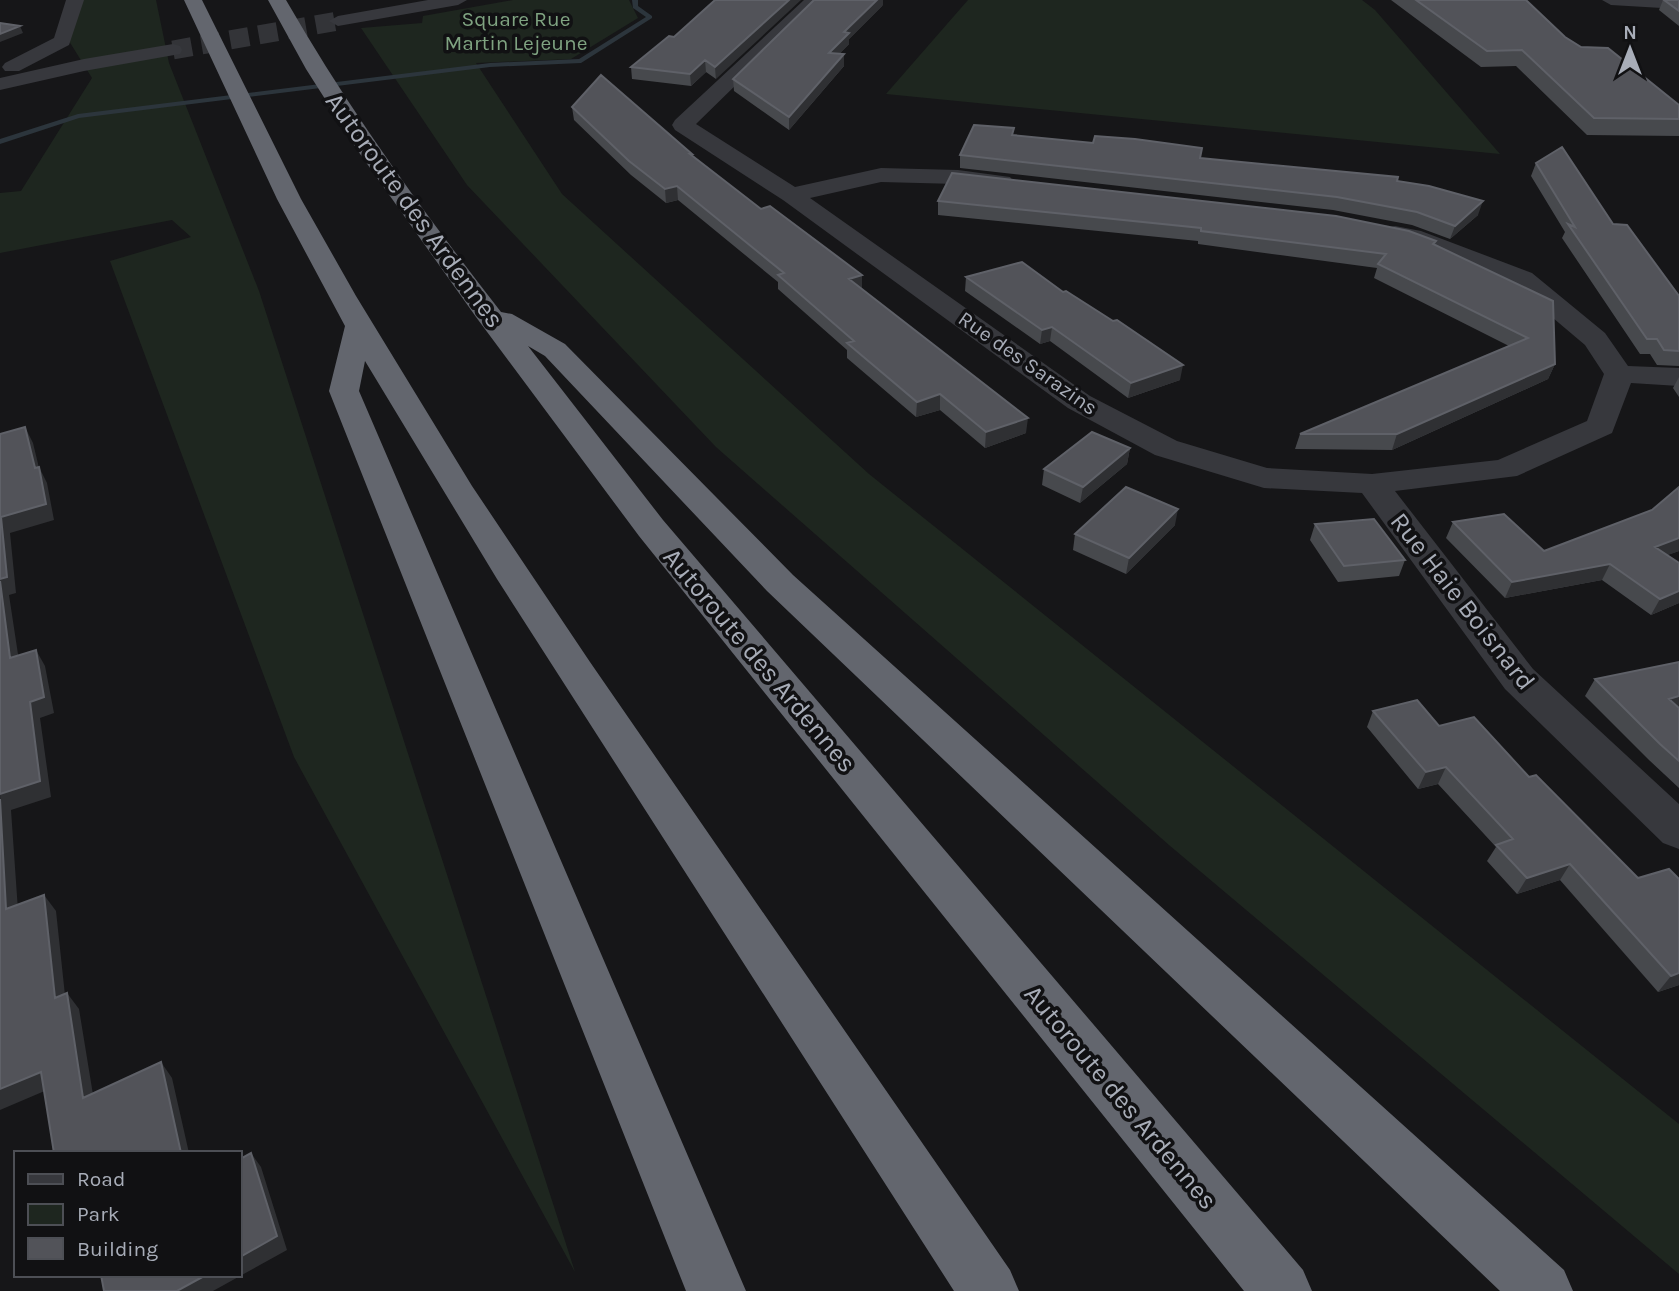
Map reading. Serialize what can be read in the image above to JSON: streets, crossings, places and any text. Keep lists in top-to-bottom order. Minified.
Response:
{"streets":{"highway":["Autoroute des Ardennes"],"street":["Rue des Sarazins","Rue Haie Boisnard"]},"crossings":[["Rue des Sarazins","Rue Haie Boisnard"]],"parks":["Square Rue Martin Lejeune"],"legend":["Road","Park","Building"],"north":"top"}
